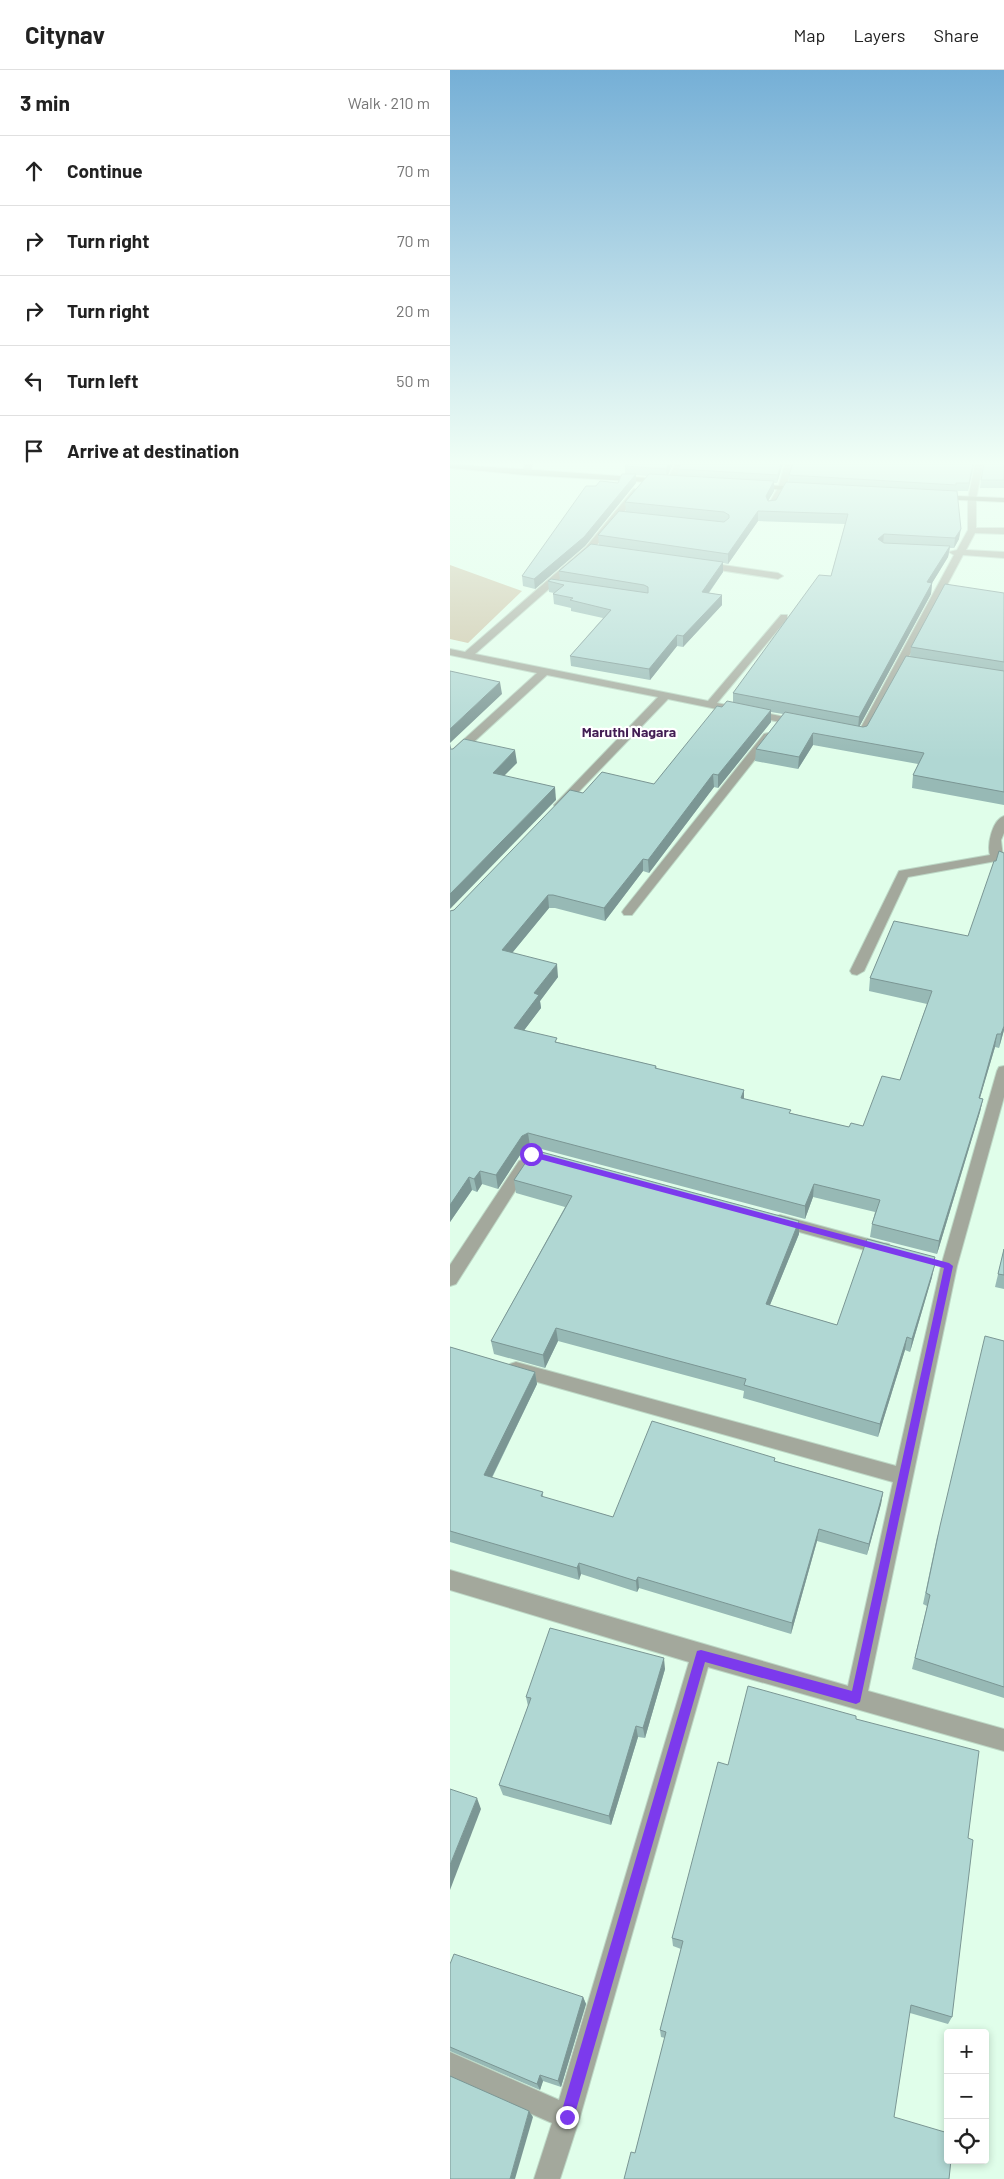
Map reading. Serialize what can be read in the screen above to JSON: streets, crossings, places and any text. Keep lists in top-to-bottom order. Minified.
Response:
{"districts":["Maruthi Nagara"],"page":{"header":"Citynav","nav":["Map","Layers","Share"],"heading":["3 min","Walk · 210 m"],"list":[["Continue","70 m"],["Turn right","70 m"],["Turn right","20 m"],["Turn left","50 m"],"Arrive at destination"],"map_buttons":["+","−"]}}
